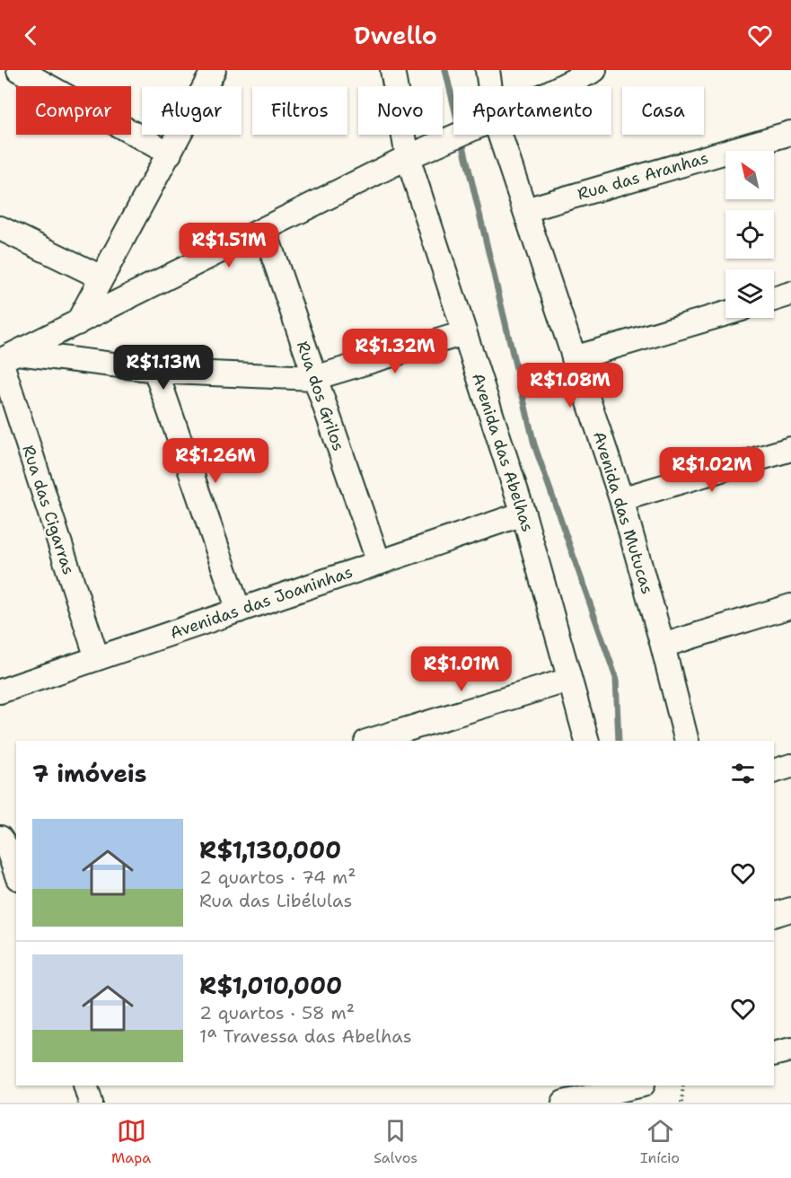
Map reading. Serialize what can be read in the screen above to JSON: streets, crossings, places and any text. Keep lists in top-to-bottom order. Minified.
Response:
{"streets":{"street":["Rua das Aranhas","Rua dos Grilos","Avenida das Abelhas","Rua das Cigarras","Avenida das Mutucas","Avenidas das Joaninhas"]},"crossings":[["Rua das Aranhas","Avenida das Mutucas"],["Rua dos Grilos","Avenidas das Joaninhas"],["Avenida das Abelhas","Avenidas das Joaninhas"],["Rua das Cigarras","Avenidas das Joaninhas"]],"north":"top left","page":{"header":"Dwello","chip":["Comprar","Alugar","Filtros","Novo","Apartamento","Casa"],"price":["R$1.51M","R$1.32M","R$1.13M","R$1.08M","R$1.26M","R$1.02M","R$1.01M"],"heading":"7 imóveis","list":[{"name":"R$1,130,000","note":"2 quartos · 74 m² · Rua das Libélulas"},{"name":"R$1,010,000","note":"2 quartos · 58 m² · 1ª Travessa das Abelhas"}],"tabs":["Mapa","Salvos","Início"]}}
